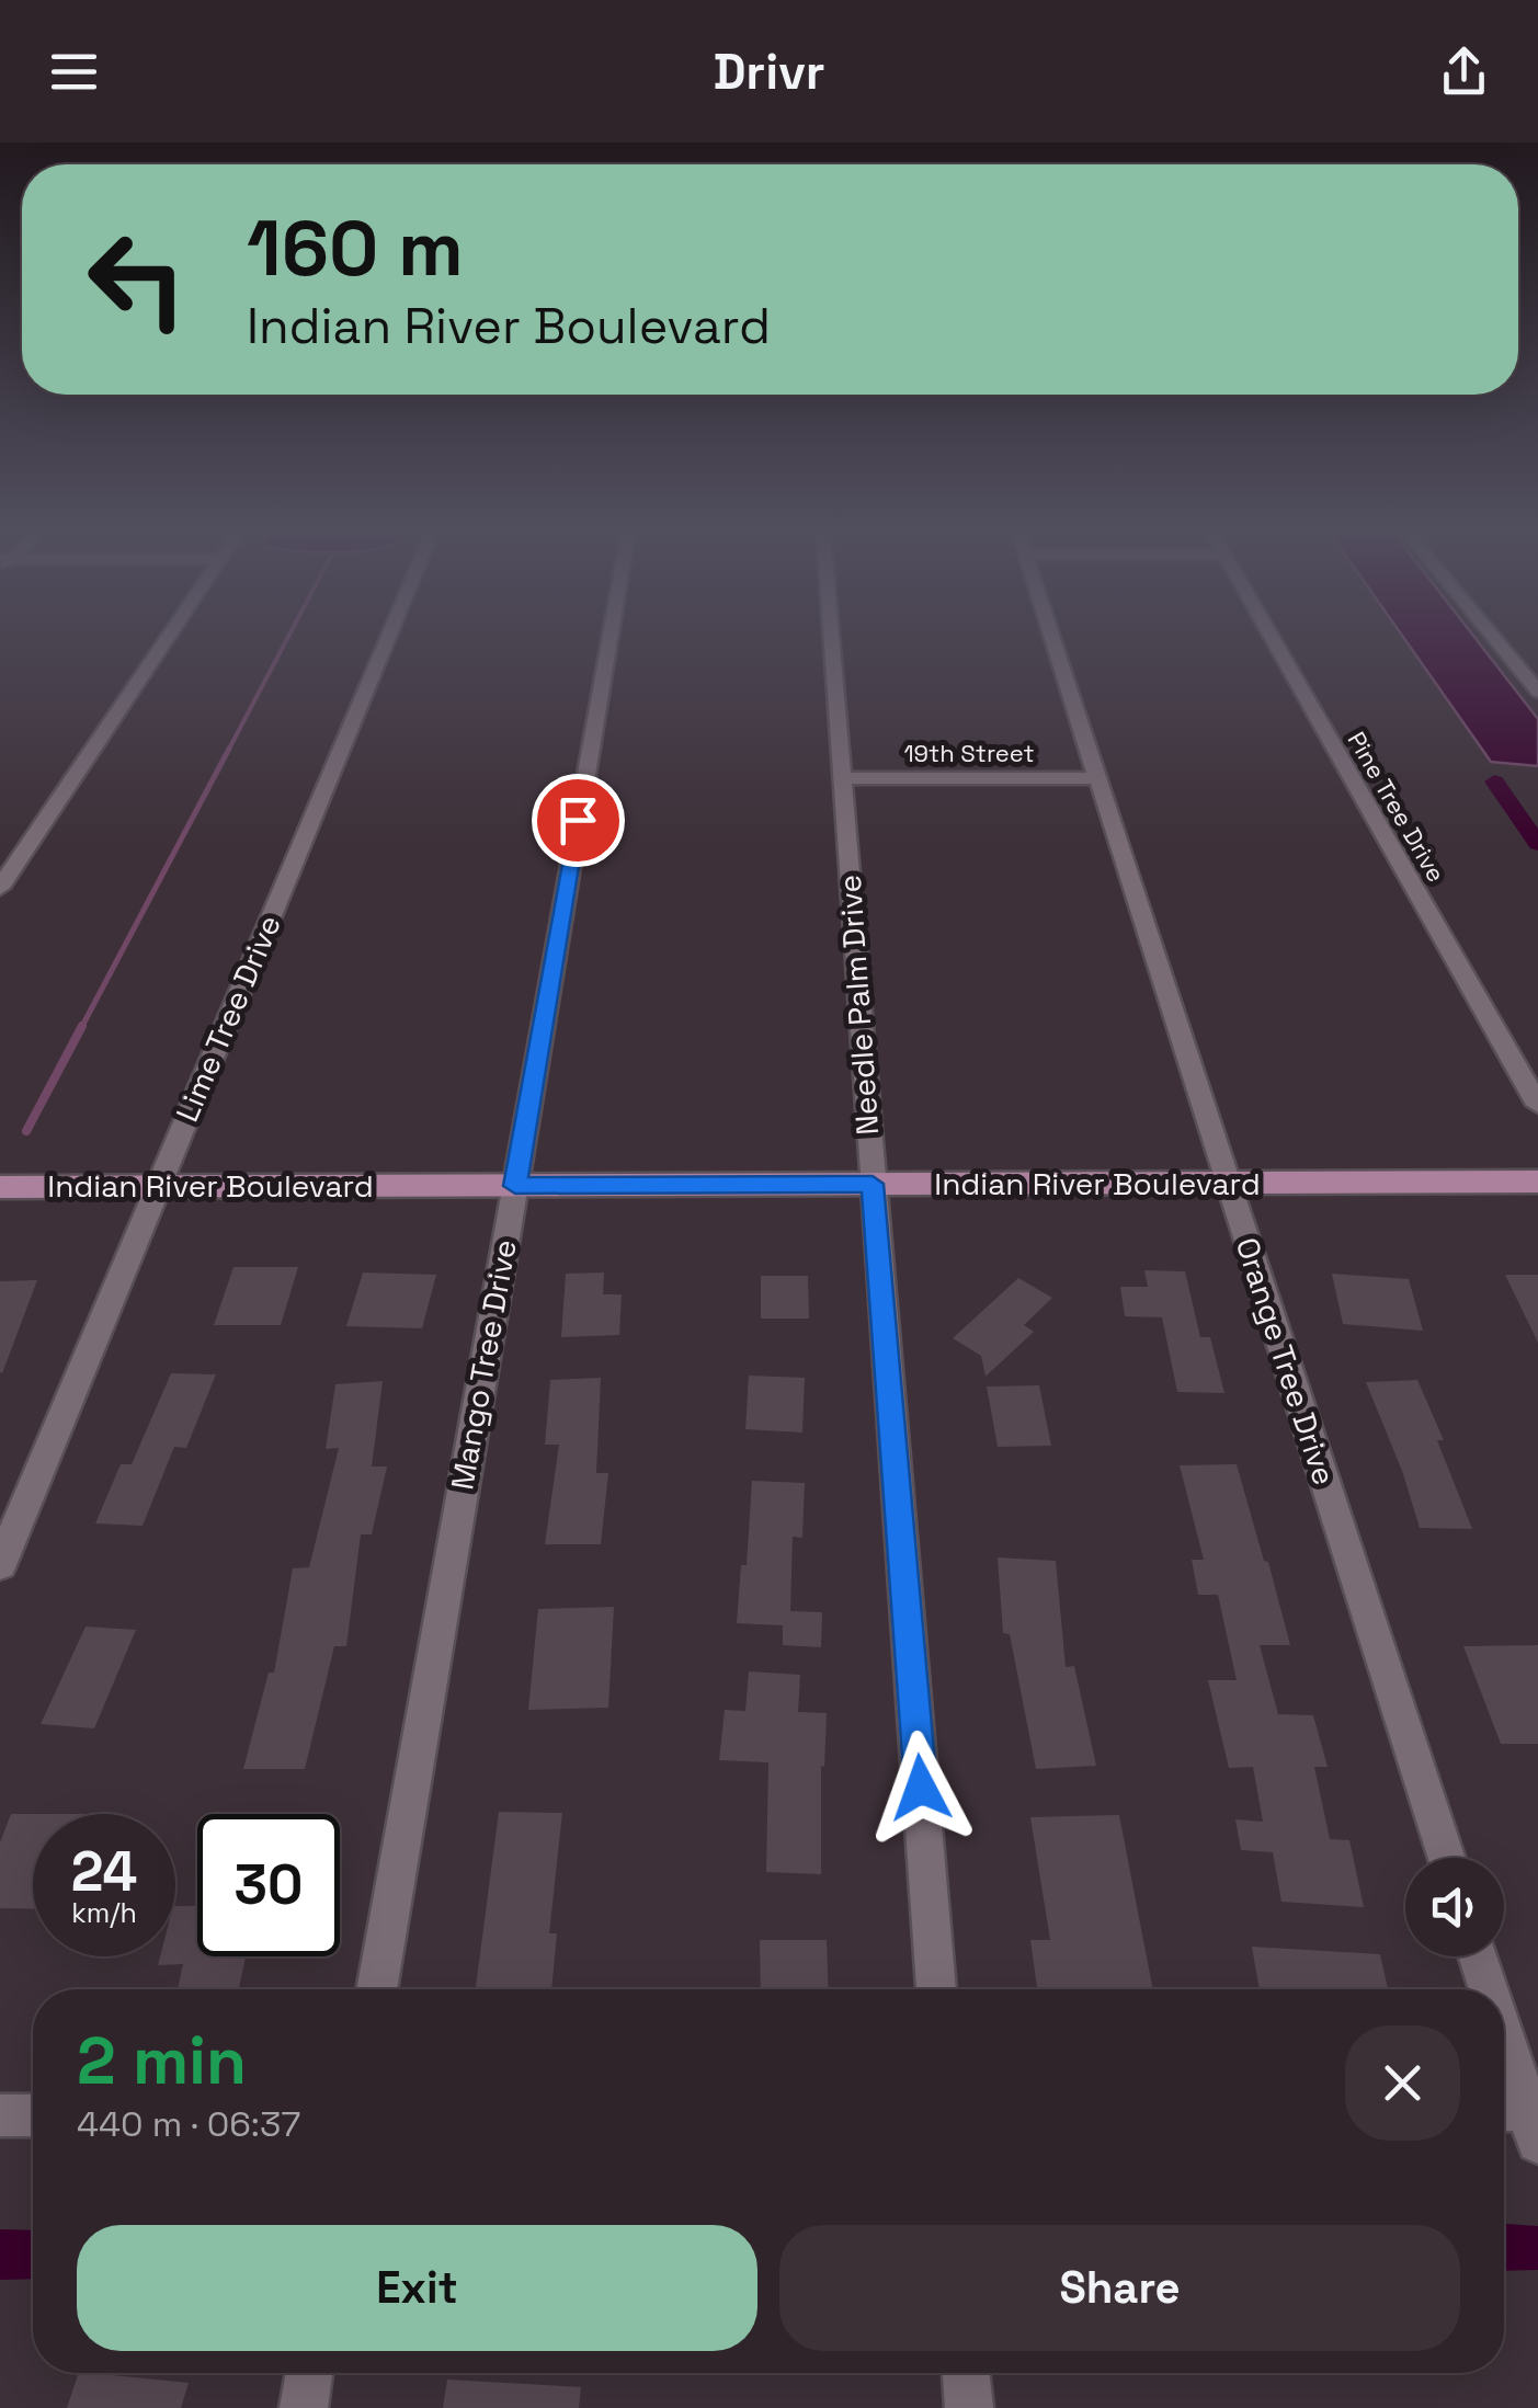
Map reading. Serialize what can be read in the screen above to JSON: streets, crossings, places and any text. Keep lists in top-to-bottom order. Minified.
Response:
{"streets":{"main road":["Indian River Boulevard"],"street":["19th Street","Pine Tree Drive","Needle Palm Drive","Lime Tree Drive","Orange Tree Drive","Mango Tree Drive"]},"crossings":[["19th Street","Needle Palm Drive"],["19th Street","Orange Tree Drive"],["Needle Palm Drive","Indian River Boulevard"],["Lime Tree Drive","Indian River Boulevard"],["Indian River Boulevard","Orange Tree Drive"],["Indian River Boulevard","Mango Tree Drive"]],"page":{"header":"Drivr","turn":["160 m","Indian River Boulevard"],"speed":"24 km/h","limit":"30","heading":["2 min","440 m · 06:37"],"buttons":["Exit","Share"]}}
